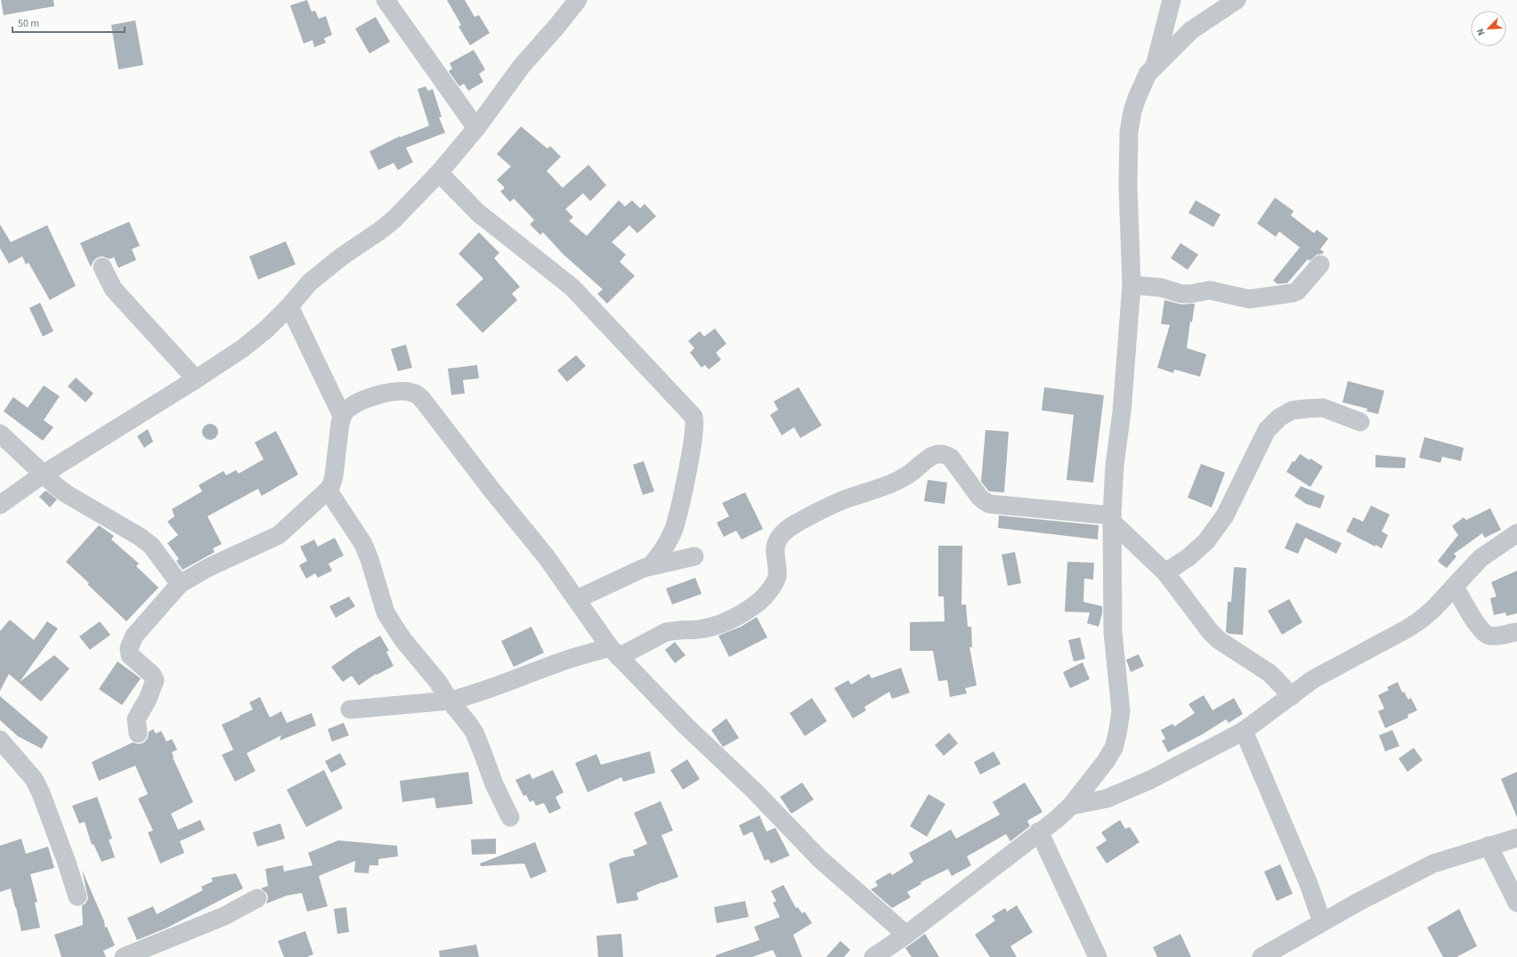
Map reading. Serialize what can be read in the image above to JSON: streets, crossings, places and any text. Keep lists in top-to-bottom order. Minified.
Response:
{"scale_bar":"50 m","north":"bottom left"}
